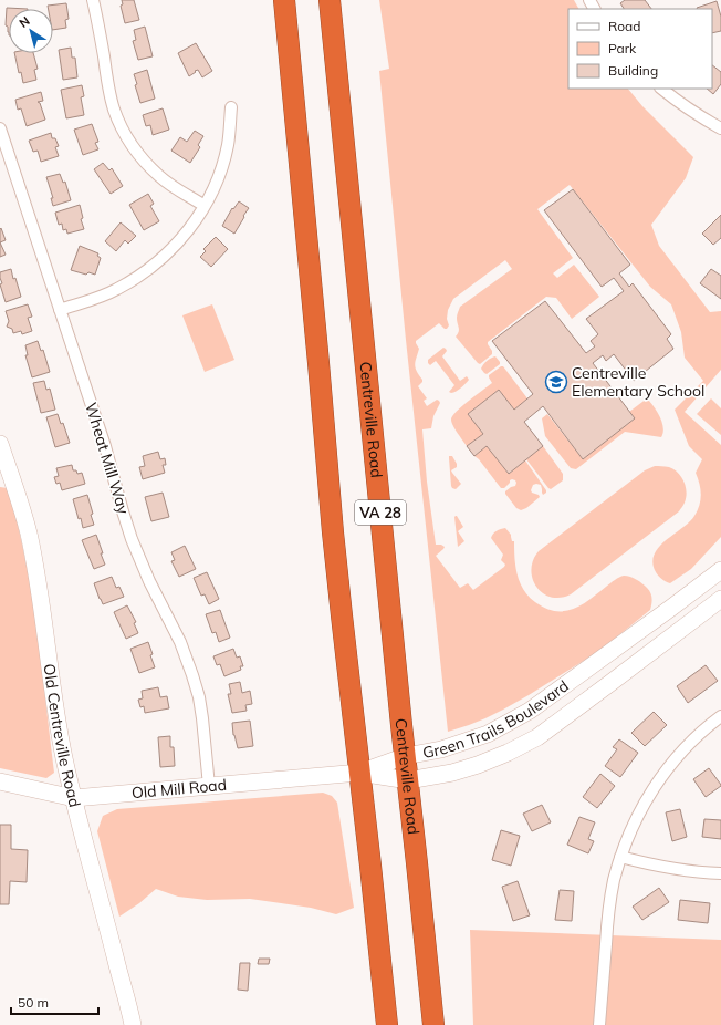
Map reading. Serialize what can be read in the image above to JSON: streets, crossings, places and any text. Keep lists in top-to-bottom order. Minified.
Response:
{"streets":{"highway":["Centreville Road","VA 28"],"street":["Wheat Mill Way","Green Trails Boulevard","Old Centreville Road","Old Mill Road"]},"crossings":[["Centreville Road","Green Trails Boulevard"],["Wheat Mill Way","Old Mill Road"],["VA 28","Green Trails Boulevard"],["VA 28","Old Mill Road"],["Green Trails Boulevard","Old Mill Road"],["Old Centreville Road","Old Mill Road"]],"places":{"school or university":["Centreville Elementary School"]},"legend":["Road","Park","Building"],"scale_bar":"50 m","north":"top left"}
